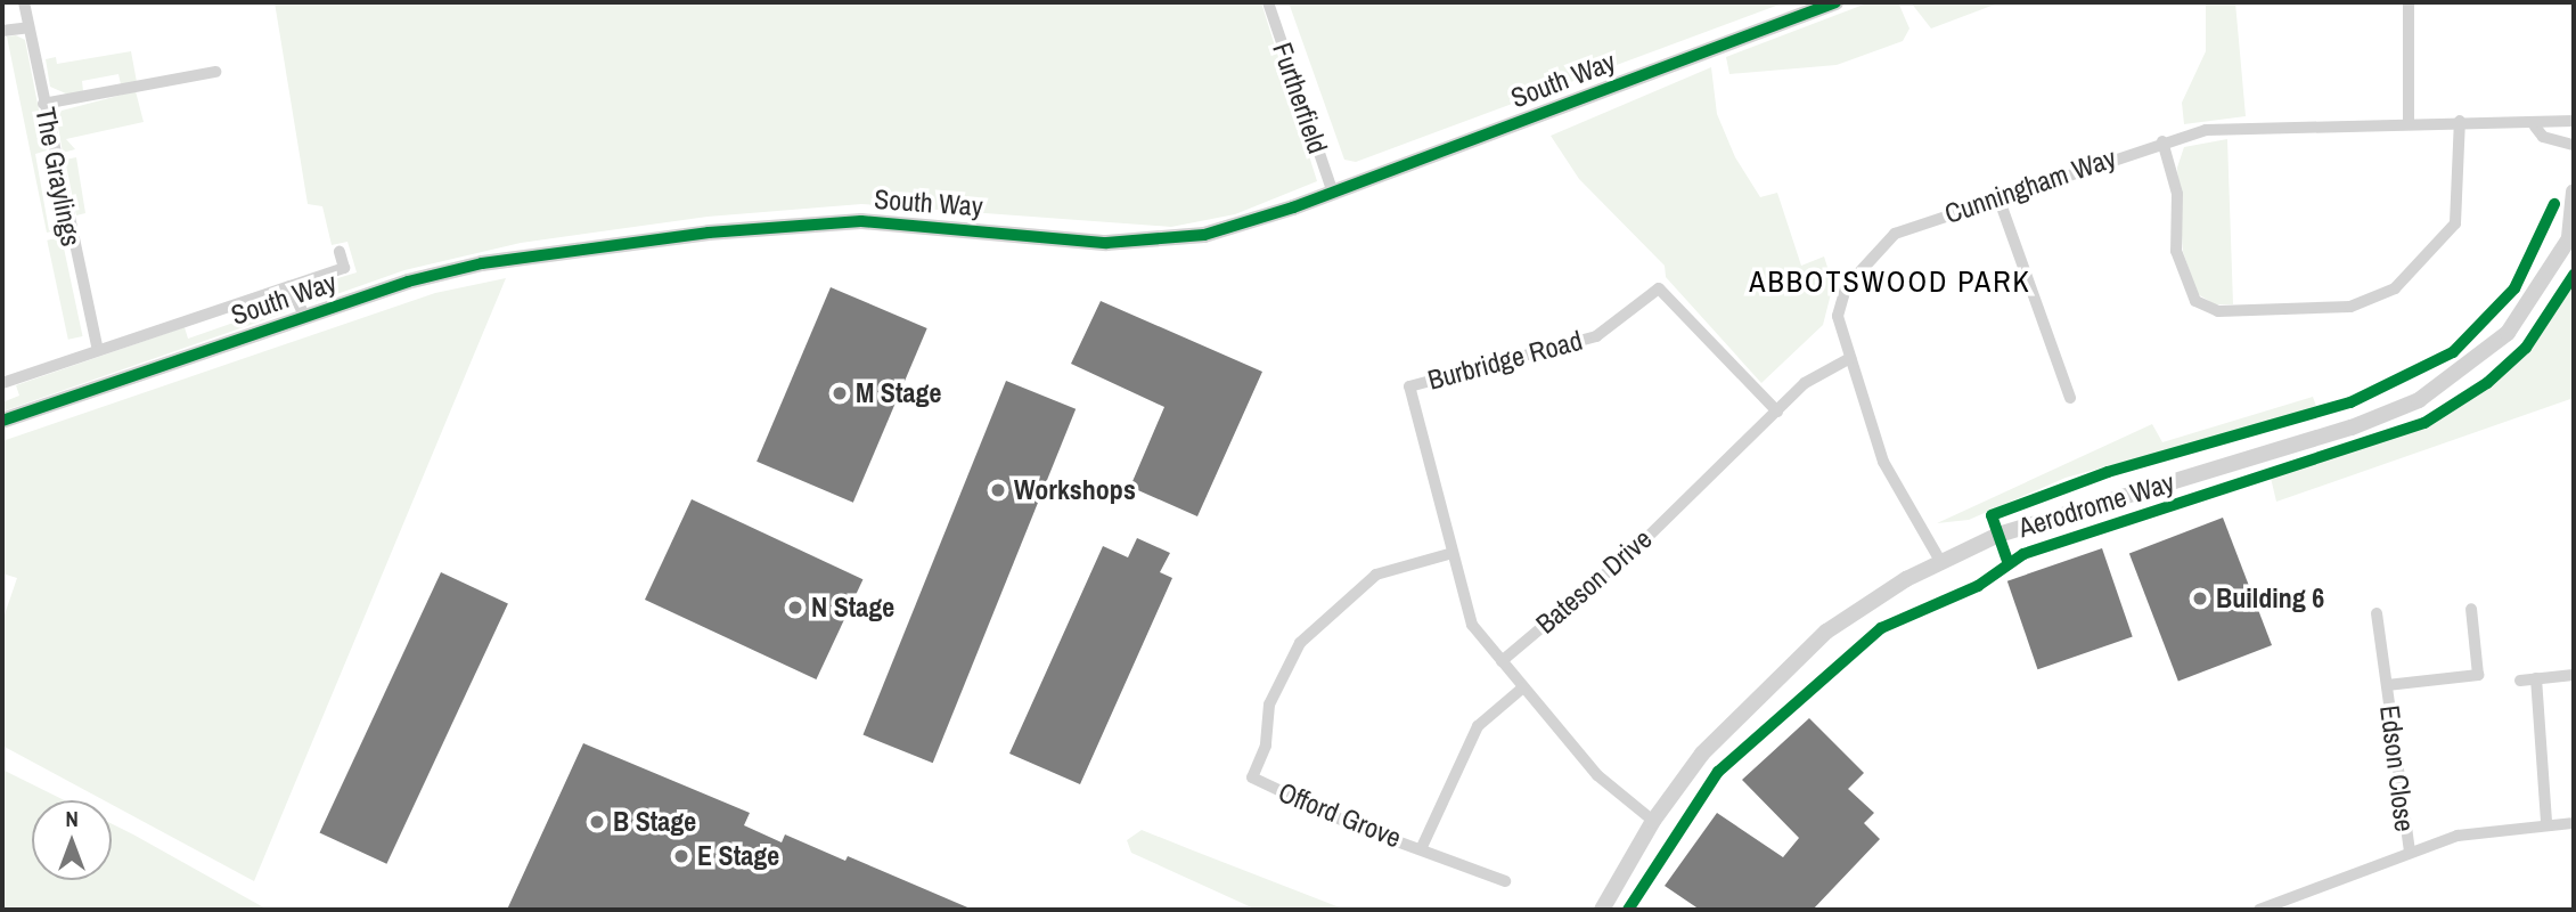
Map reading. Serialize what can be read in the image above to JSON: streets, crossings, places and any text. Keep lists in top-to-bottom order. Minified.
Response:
{"streets":{"street":["South Way","Furtherfield","The Graylings","Cunningham Way","Burbridge Road","Aerodrome Way","Bateson Drive","Edson Close","Offord Grove"]},"crossings":[["South Way","Furtherfield"],["South Way","The Graylings"],["Cunningham Way","Aerodrome Way"],["Cunningham Way","Bateson Drive"],["Burbridge Road","Bateson Drive"],["Burbridge Road","Offord Grove"]],"districts":["ABBOTSWOOD PARK"],"places":["M Stage","Workshops","Building 6","N Stage","B Stage","E Stage"],"north":"top"}
